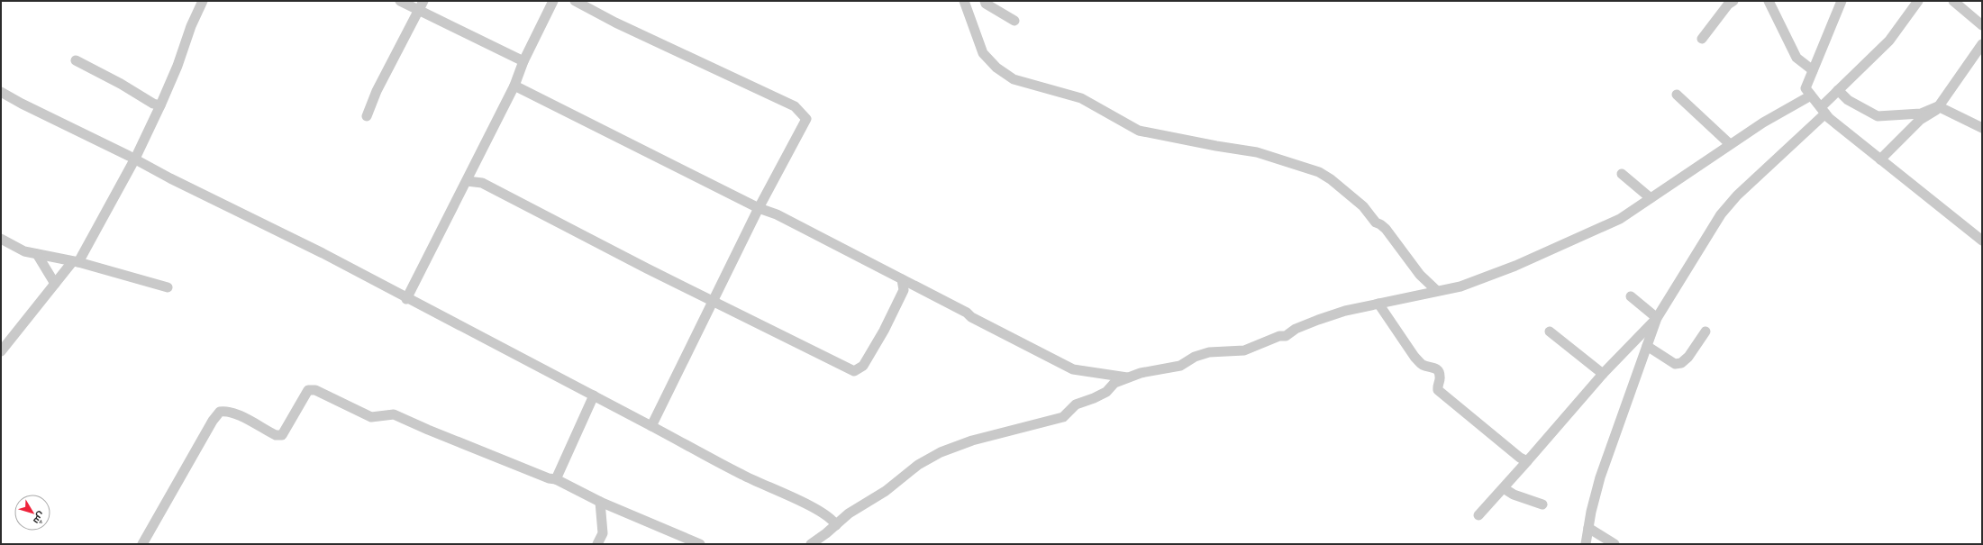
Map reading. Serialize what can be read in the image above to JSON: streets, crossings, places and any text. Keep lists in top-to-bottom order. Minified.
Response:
{"north":"bottom right"}
